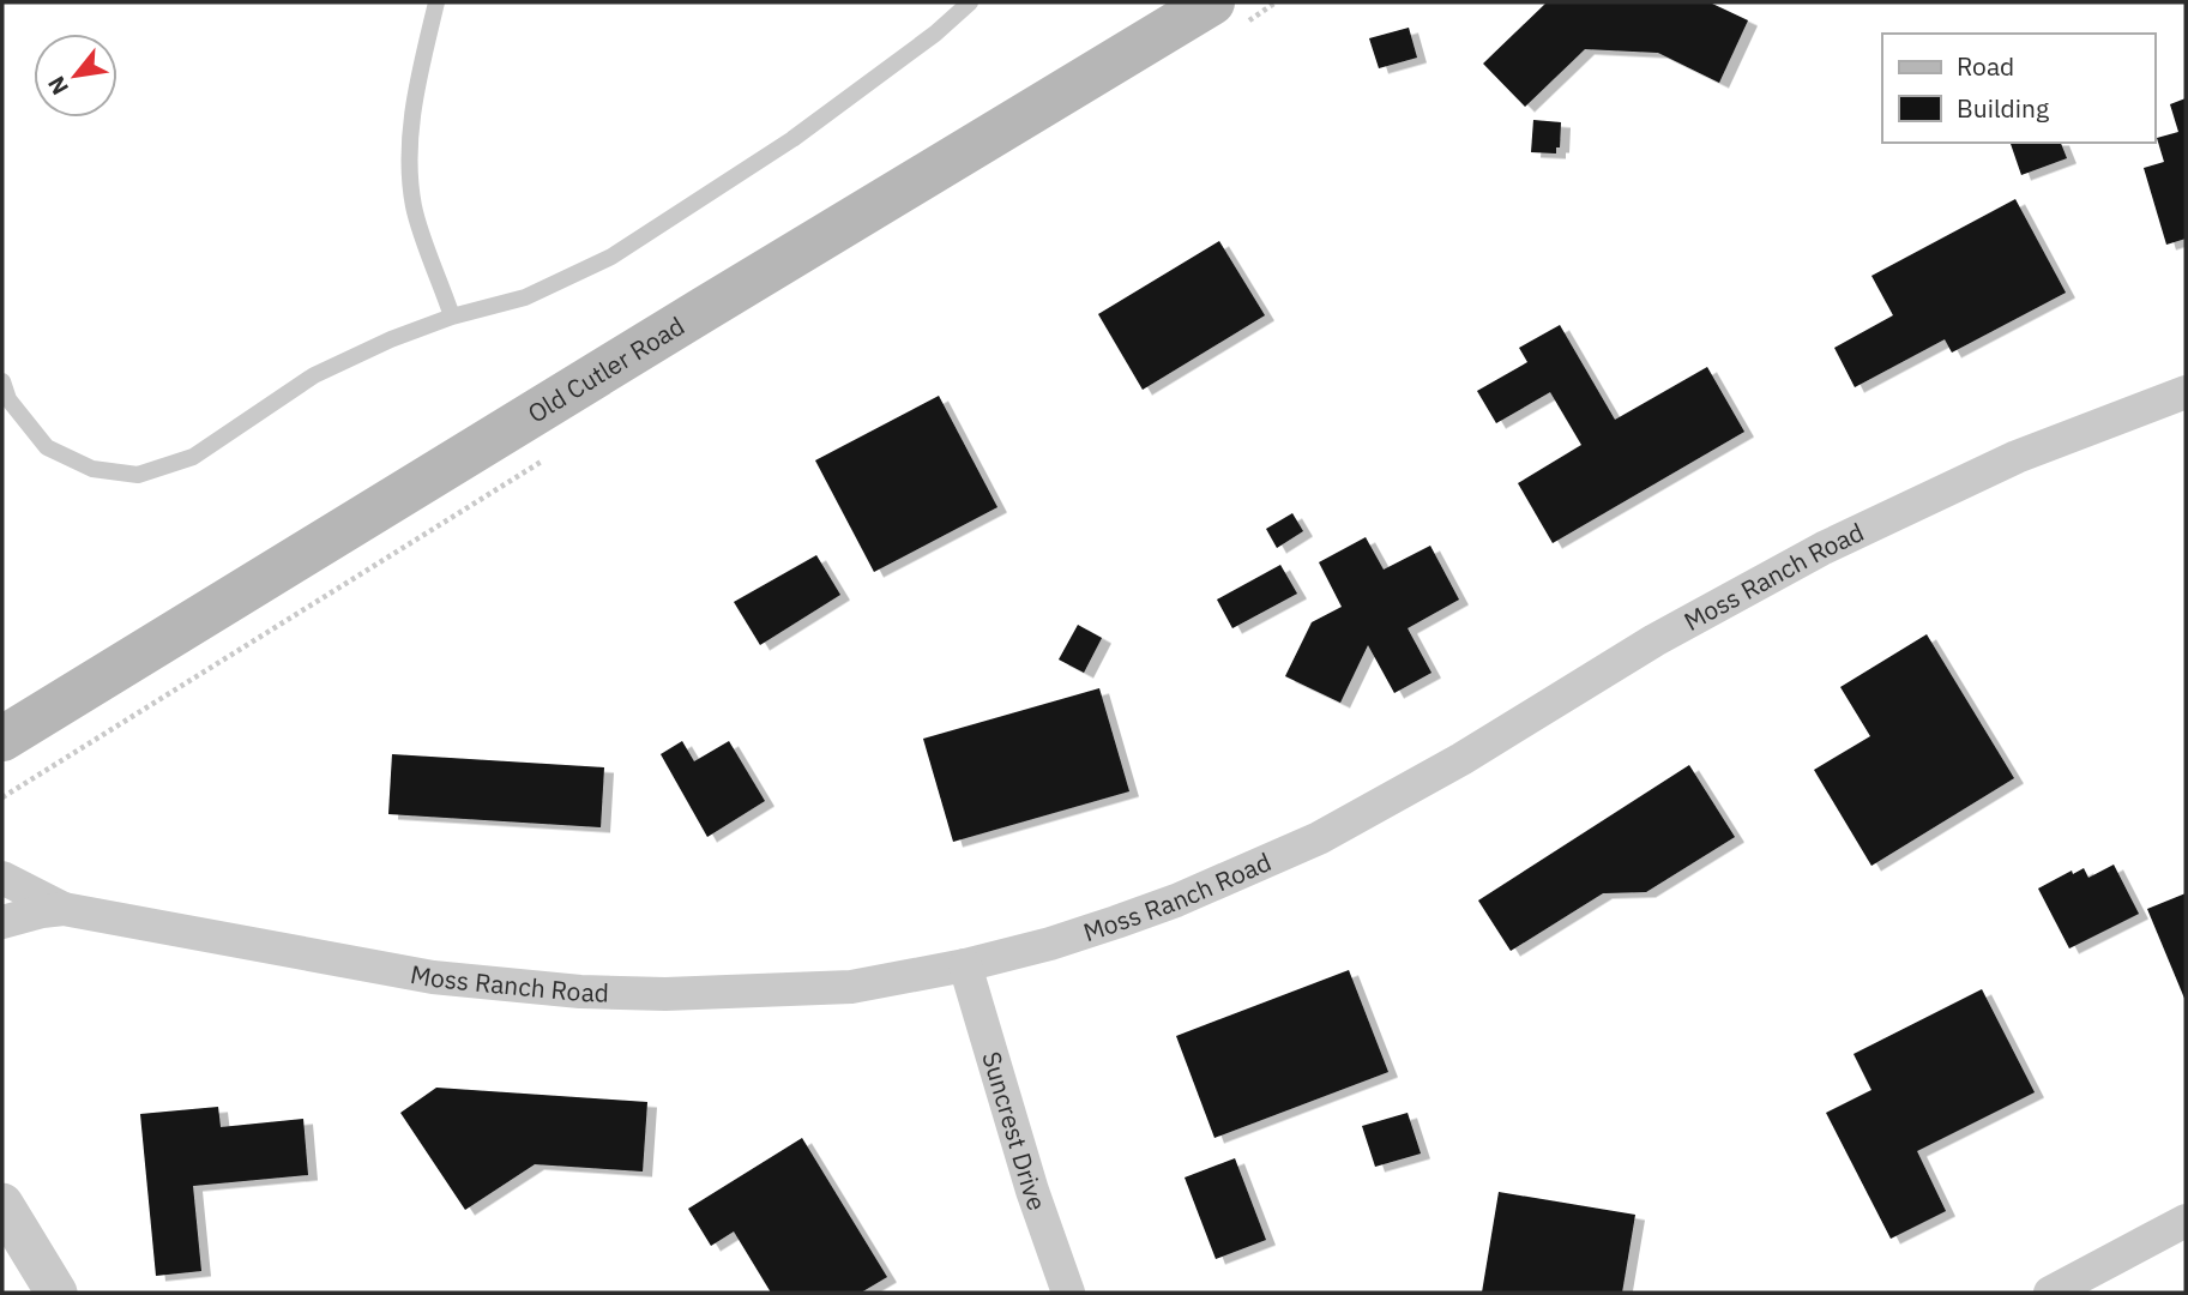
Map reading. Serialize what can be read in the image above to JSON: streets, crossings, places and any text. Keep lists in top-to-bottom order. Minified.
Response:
{"streets":{"main road":["Old Cutler Road"],"street":["Moss Ranch Road","Suncrest Drive"]},"crossings":[["Moss Ranch Road","Suncrest Drive"]],"legend":["Road","Building"],"north":"bottom left"}
